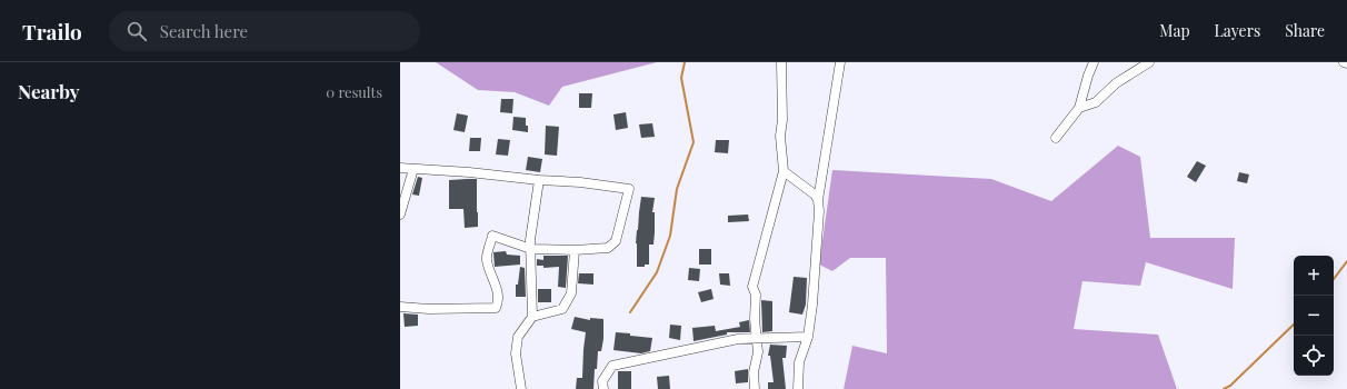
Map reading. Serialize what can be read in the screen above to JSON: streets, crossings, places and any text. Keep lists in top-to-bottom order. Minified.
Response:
{"page":{"header":"Trailo","search":"Search here","nav":["Map","Layers","Share"],"heading":["Nearby","0 results"],"map_buttons":["+","−"]}}
